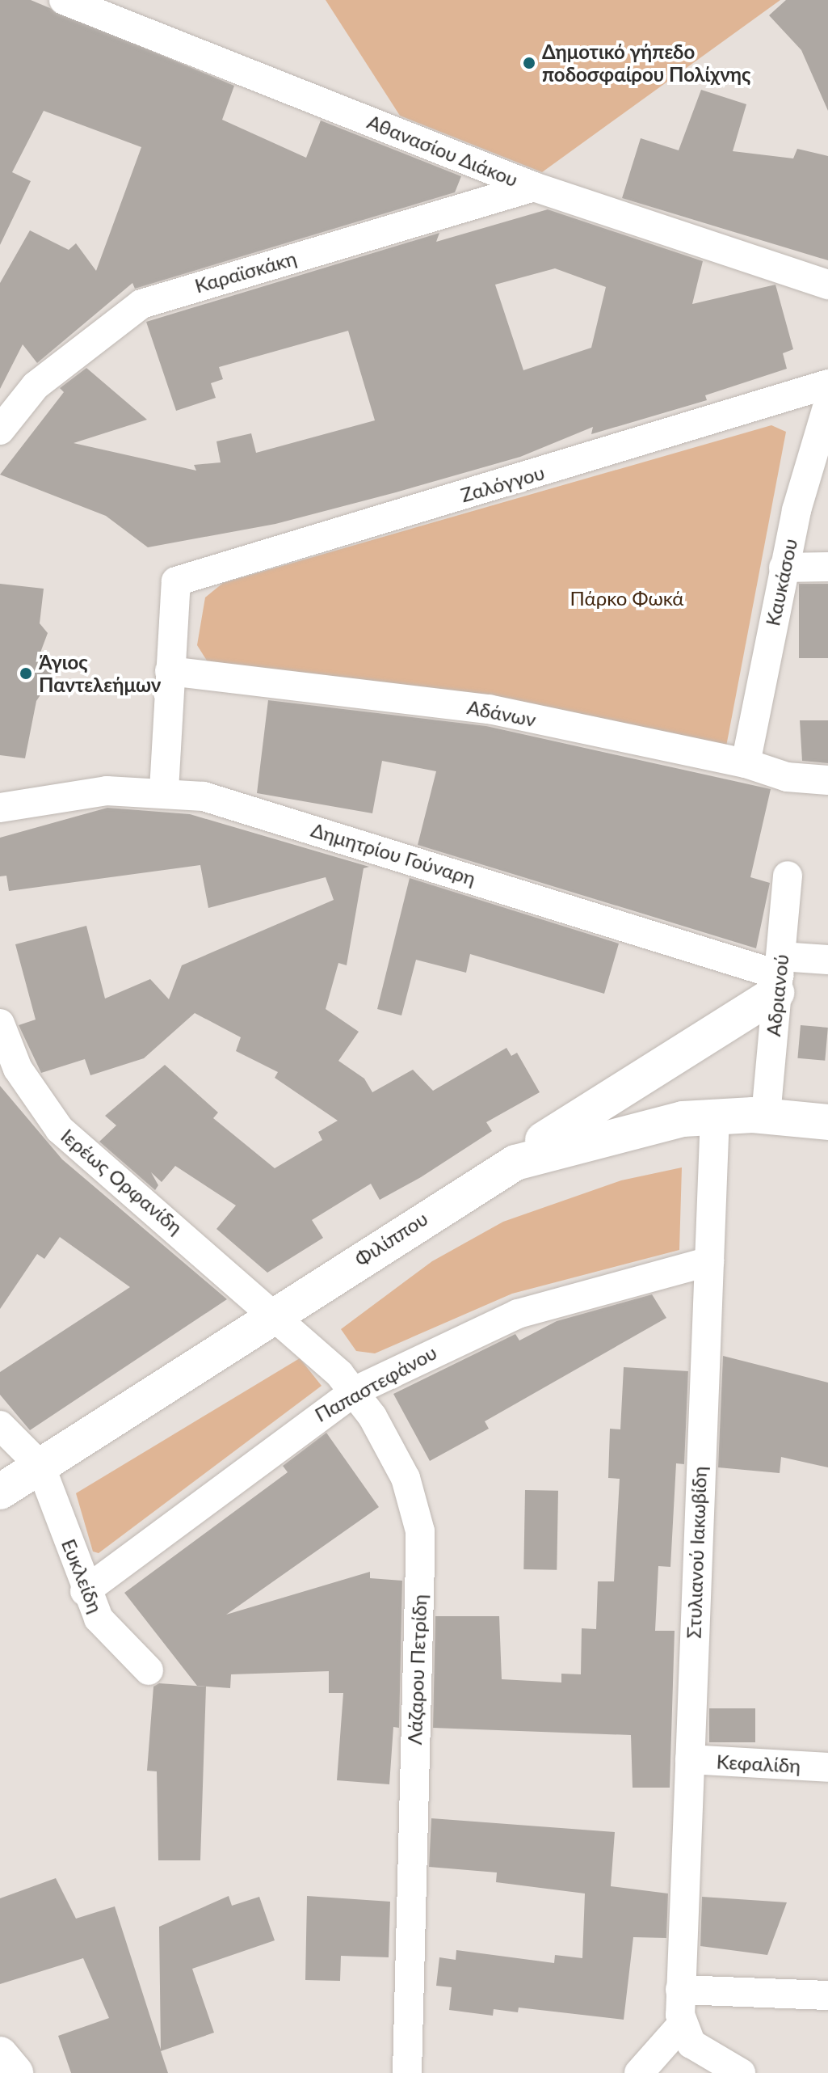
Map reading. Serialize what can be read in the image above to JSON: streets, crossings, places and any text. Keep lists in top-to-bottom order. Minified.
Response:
{"streets":{"street":["Αθανασίου Διάκου","Καραϊσκάκη","Ζαλόγγου","Καυκάσου","Αδάνων","Δημητρίου Γούναρη","Αδριανού","Ιερέως Ορφανίδη","Φιλίππου","Παπαστεφάνου","Στυλιανού Ιακωβίδη","Ευκλείδη","Λάζαρου Πετρίδη","Κεφαλίδη"]},"crossings":[["Αθανασίου Διάκου","Καραϊσκάκη"],["Ζαλόγγου","Αδάνων"],["Καυκάσου","Αδάνων"],["Δημητρίου Γούναρη","Αδριανού"],["Αδριανού","Φιλίππου"],["Ιερέως Ορφανίδη","Φιλίππου"],["Ιερέως Ορφανίδη","Λάζαρου Πετρίδη"],["Φιλίππου","Στυλιανού Ιακωβίδη"],["Φιλίππου","Ευκλείδη"],["Φιλίππου","Λάζαρου Πετρίδη"],["Παπαστεφάνου","Στυλιανού Ιακωβίδη"],["Παπαστεφάνου","Ευκλείδη"],["Παπαστεφάνου","Λάζαρου Πετρίδη"],["Στυλιανού Ιακωβίδη","Κεφαλίδη"]],"parks":["Πάρκο Φωκά"],"places":["Δημοτικό γήπεδο ποδοσφαίρου Πολίχνης","Άγιος Παντελεήμων"]}
